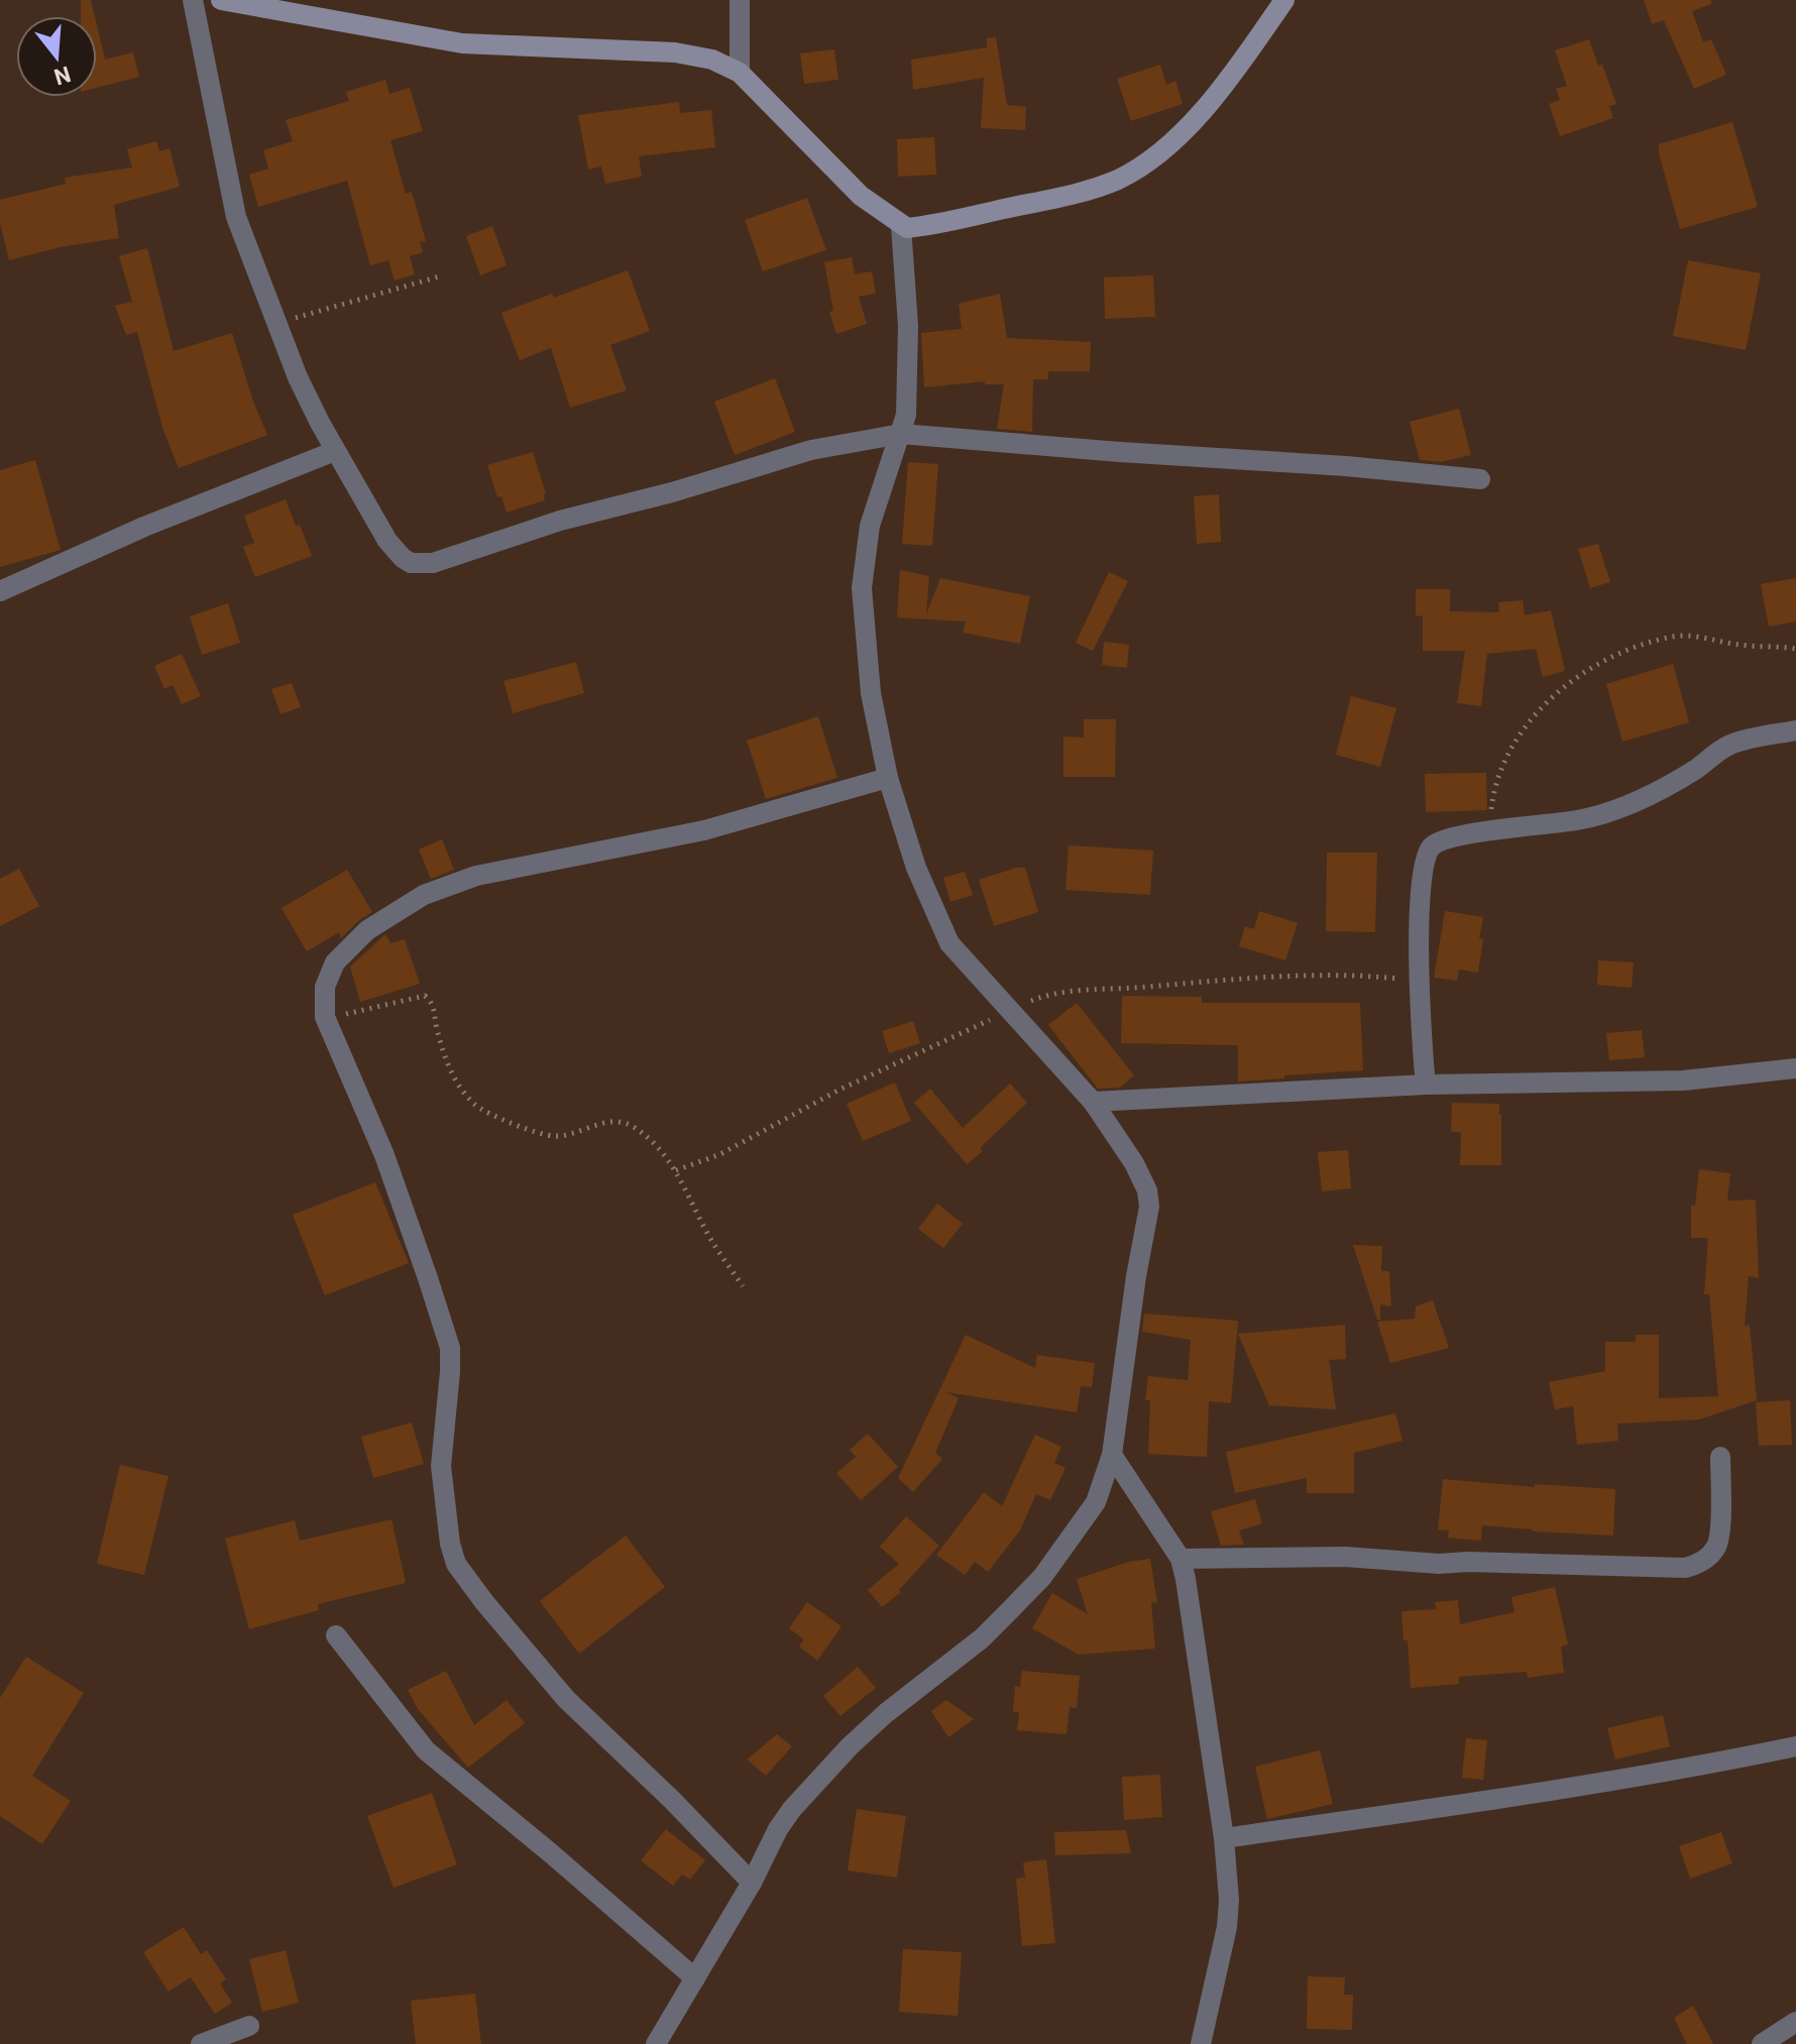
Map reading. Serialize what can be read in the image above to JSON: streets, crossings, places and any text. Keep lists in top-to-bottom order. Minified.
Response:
{"north":"bottom"}
